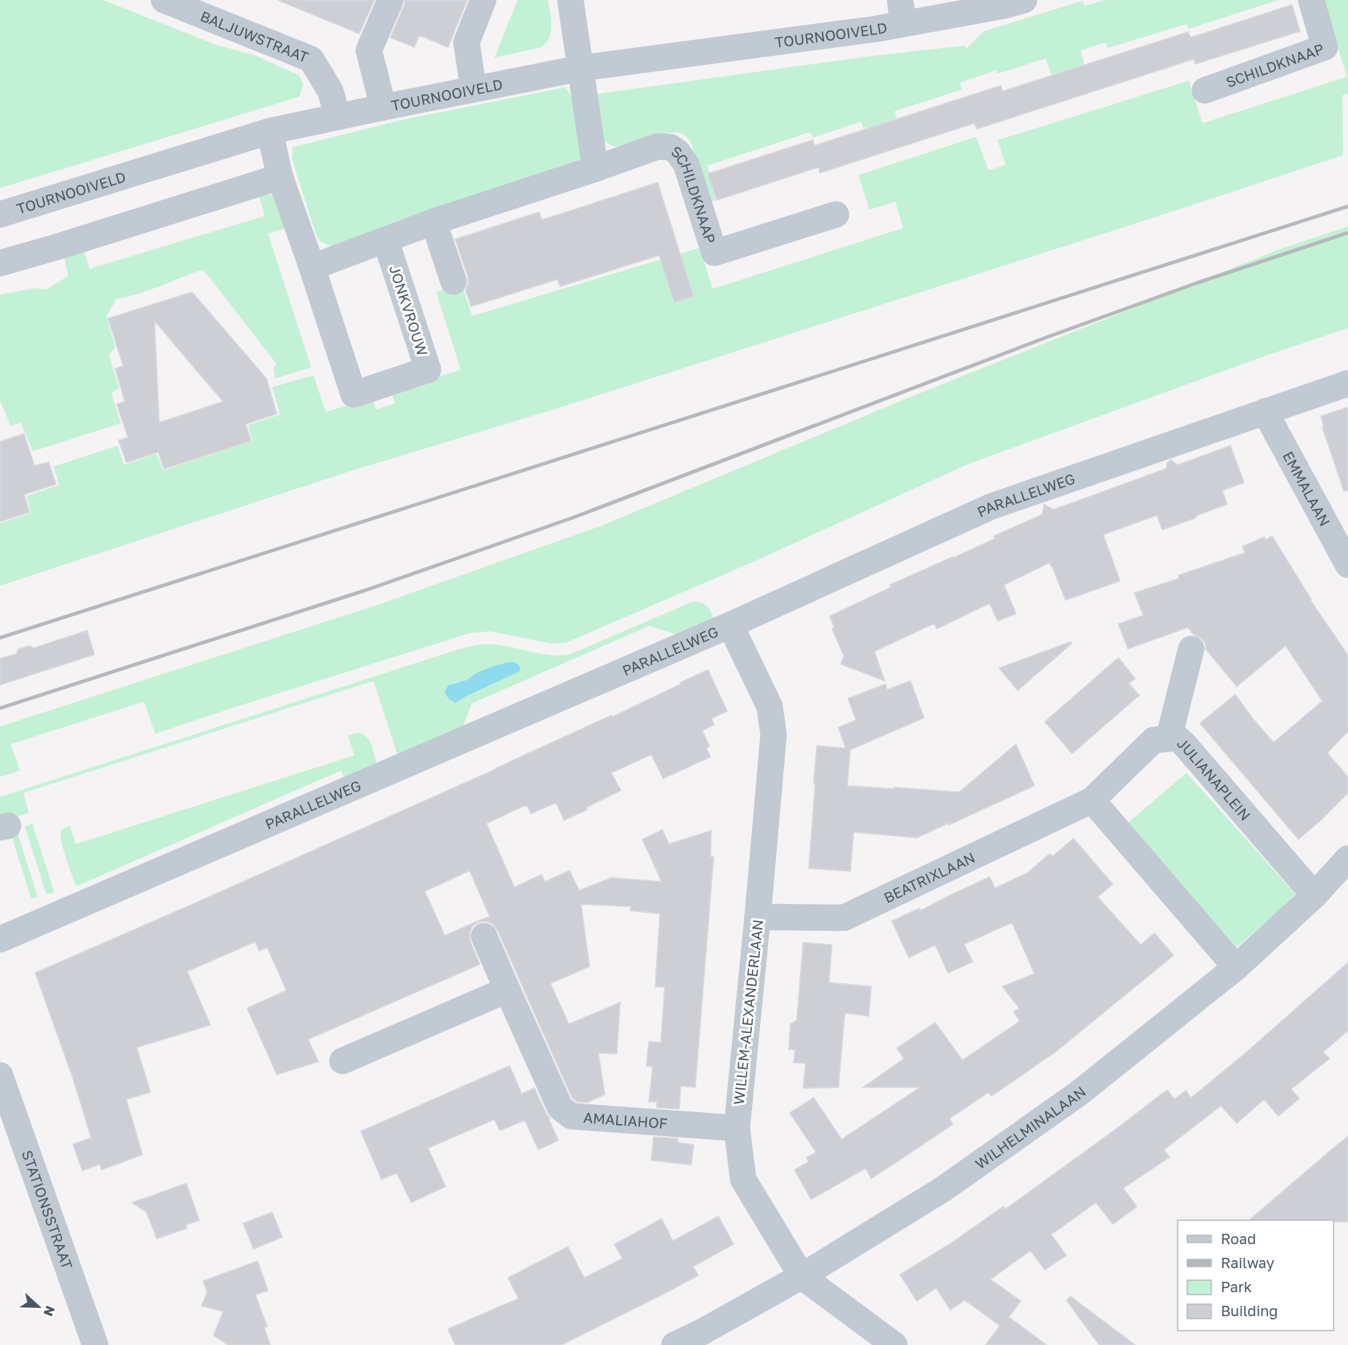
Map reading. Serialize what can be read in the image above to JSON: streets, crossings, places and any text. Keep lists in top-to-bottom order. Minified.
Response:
{"streets":{"street":["TOURNOOIVELD","BALJUWSTRAAT","SCHILDKNAAP","JONKVROUW","EMMALAAN","PARALLELWEG","JULIANAPLEIN","BEATRIXLAAN","WILLEM-ALEXANDERLAAN","AMALIAHOF","WILHELMINALAAN","STATIONSSTRAAT"]},"crossings":[["TOURNOOIVELD","BALJUWSTRAAT"],["TOURNOOIVELD","JONKVROUW"],["EMMALAAN","PARALLELWEG"],["PARALLELWEG","WILLEM-ALEXANDERLAAN"],["JULIANAPLEIN","BEATRIXLAAN"],["JULIANAPLEIN","WILHELMINALAAN"],["BEATRIXLAAN","WILLEM-ALEXANDERLAAN"],["WILLEM-ALEXANDERLAAN","AMALIAHOF"],["WILLEM-ALEXANDERLAAN","WILHELMINALAAN"]],"legend":["Road","Railway","Park","Building"],"north":"right"}
